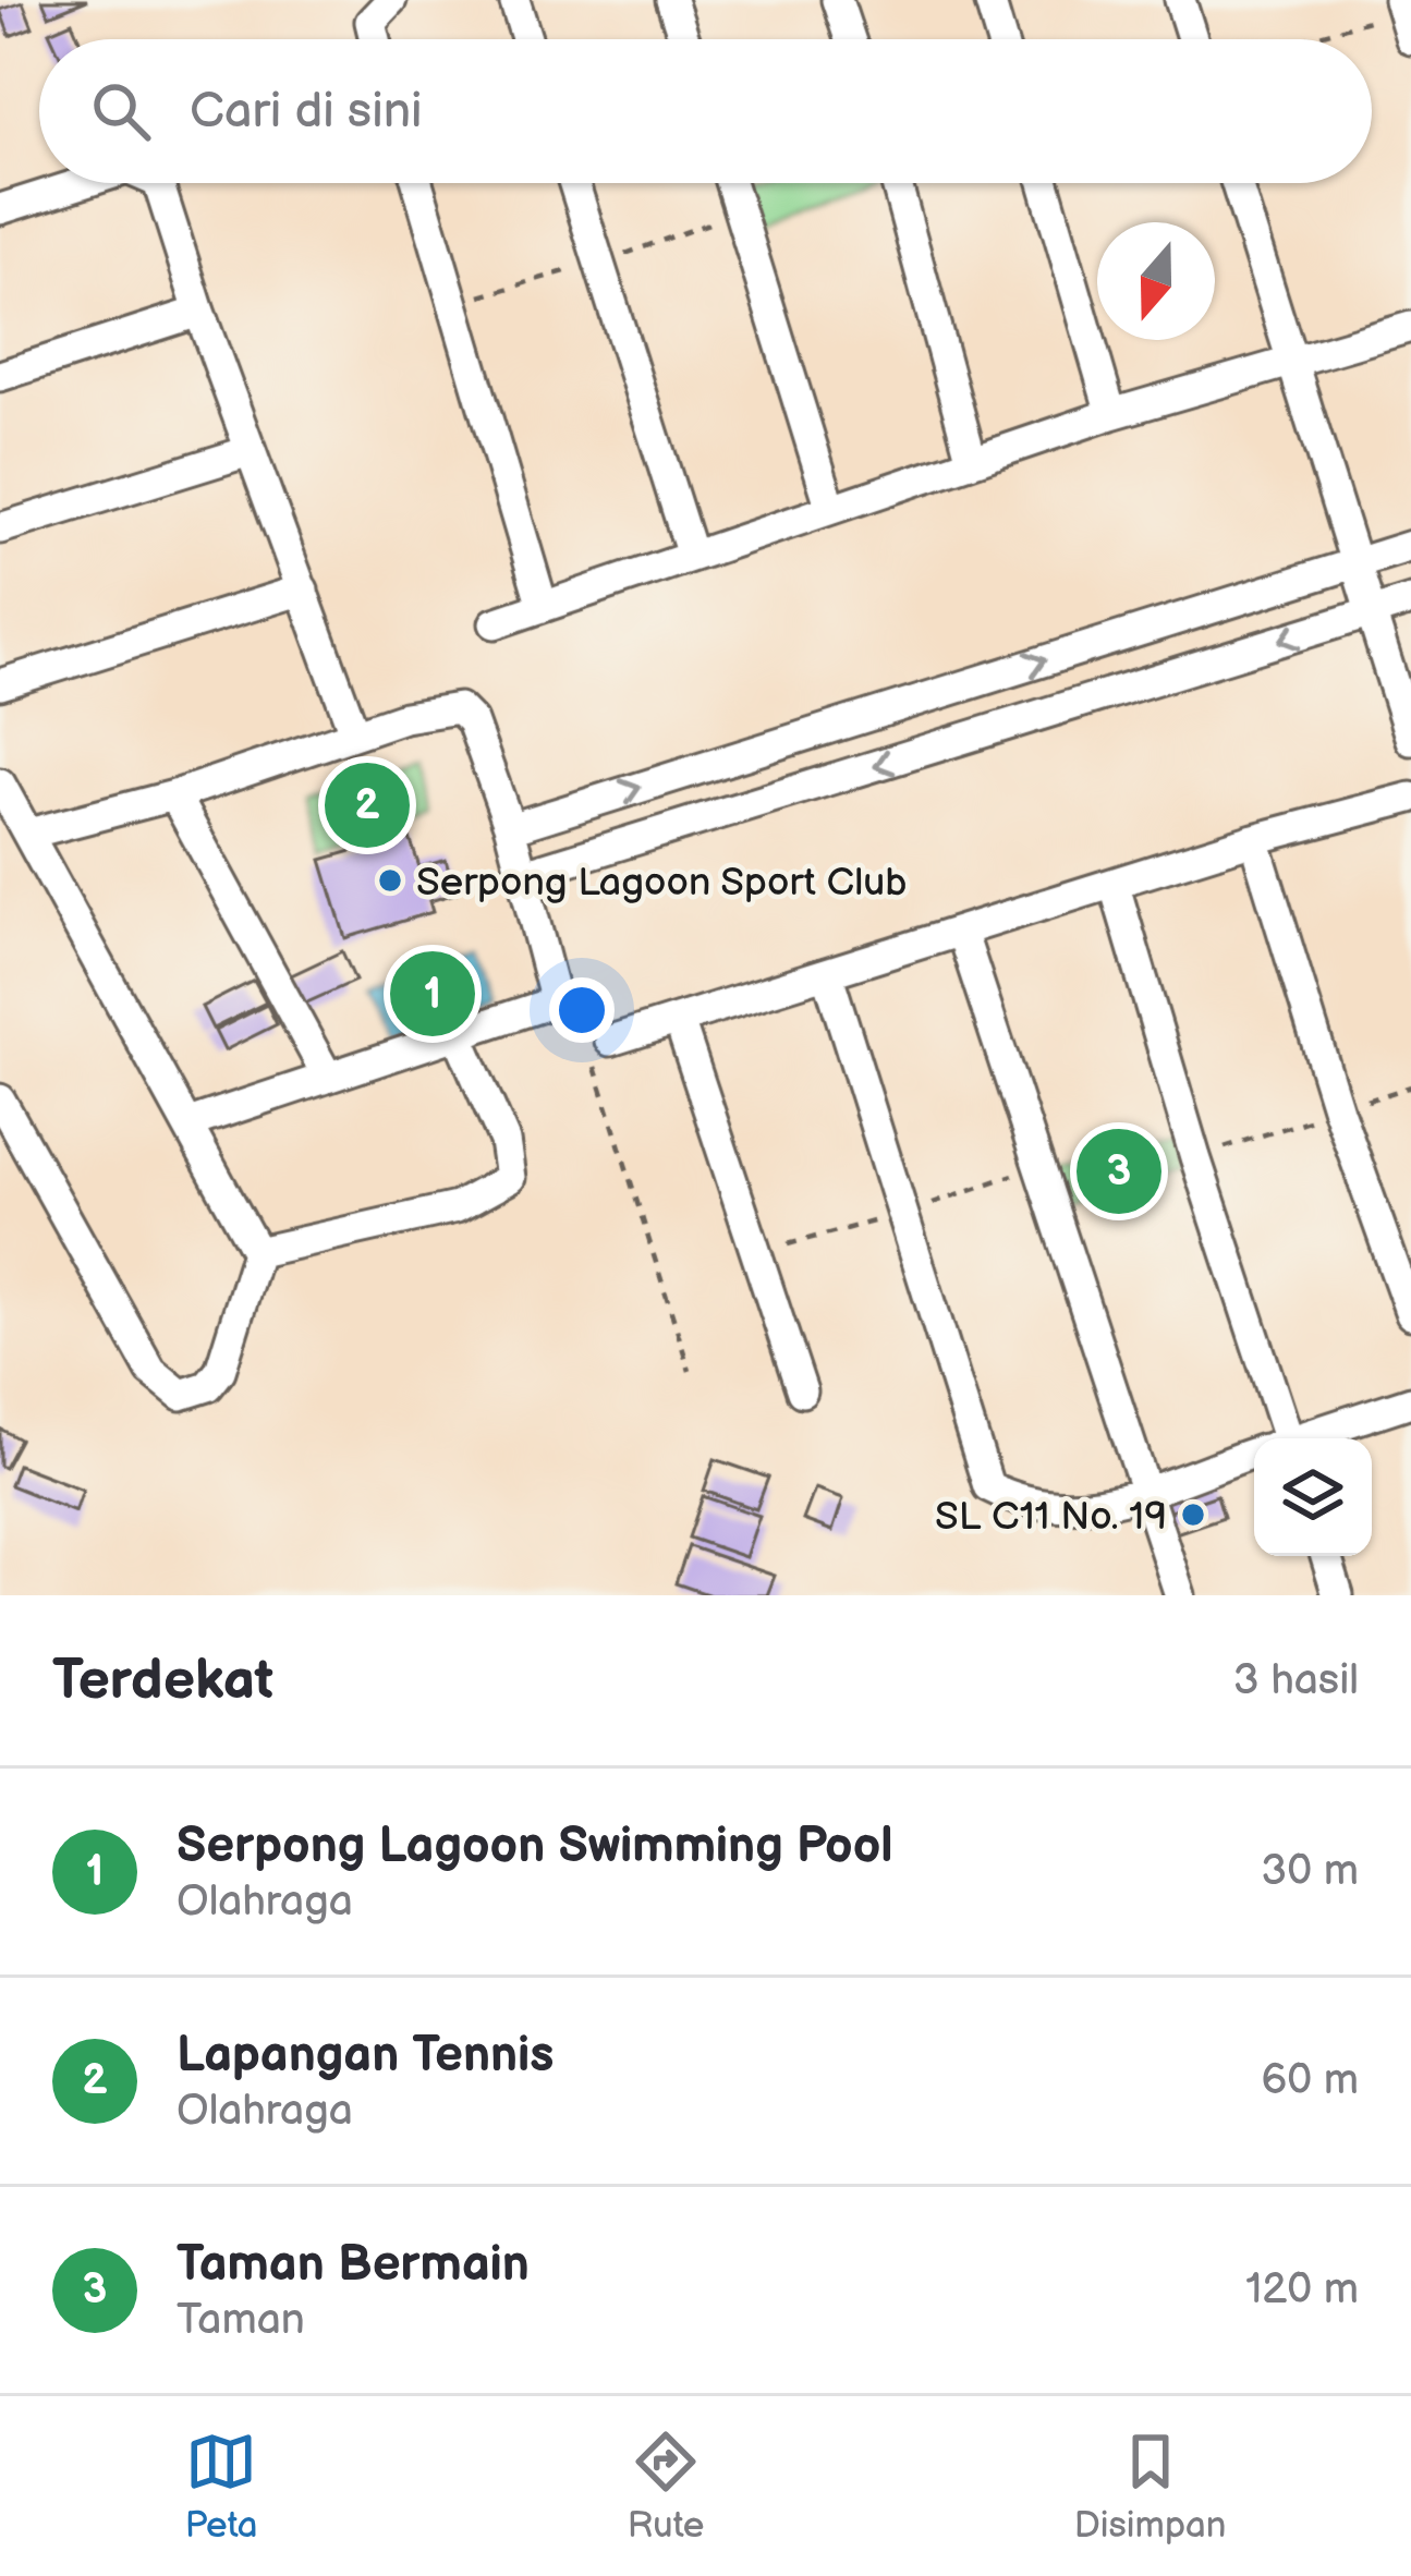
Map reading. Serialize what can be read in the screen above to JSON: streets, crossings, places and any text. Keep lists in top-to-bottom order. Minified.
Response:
{"places":["Serpong Lagoon Sport Club","SL C11 No. 19"],"north":"bottom","page":{"search":"Cari di sini","pins":["2","1","3"],"heading":["Terdekat","3 hasil"],"list":[{"mark":"1","name":"Serpong Lagoon Swimming Pool","note":"Olahraga","value":"30 m"},{"mark":"2","name":"Lapangan Tennis","note":"Olahraga","value":"60 m"},{"mark":"3","name":"Taman Bermain","note":"Taman","value":"120 m"}],"nav":["Peta","Rute","Disimpan"]}}
